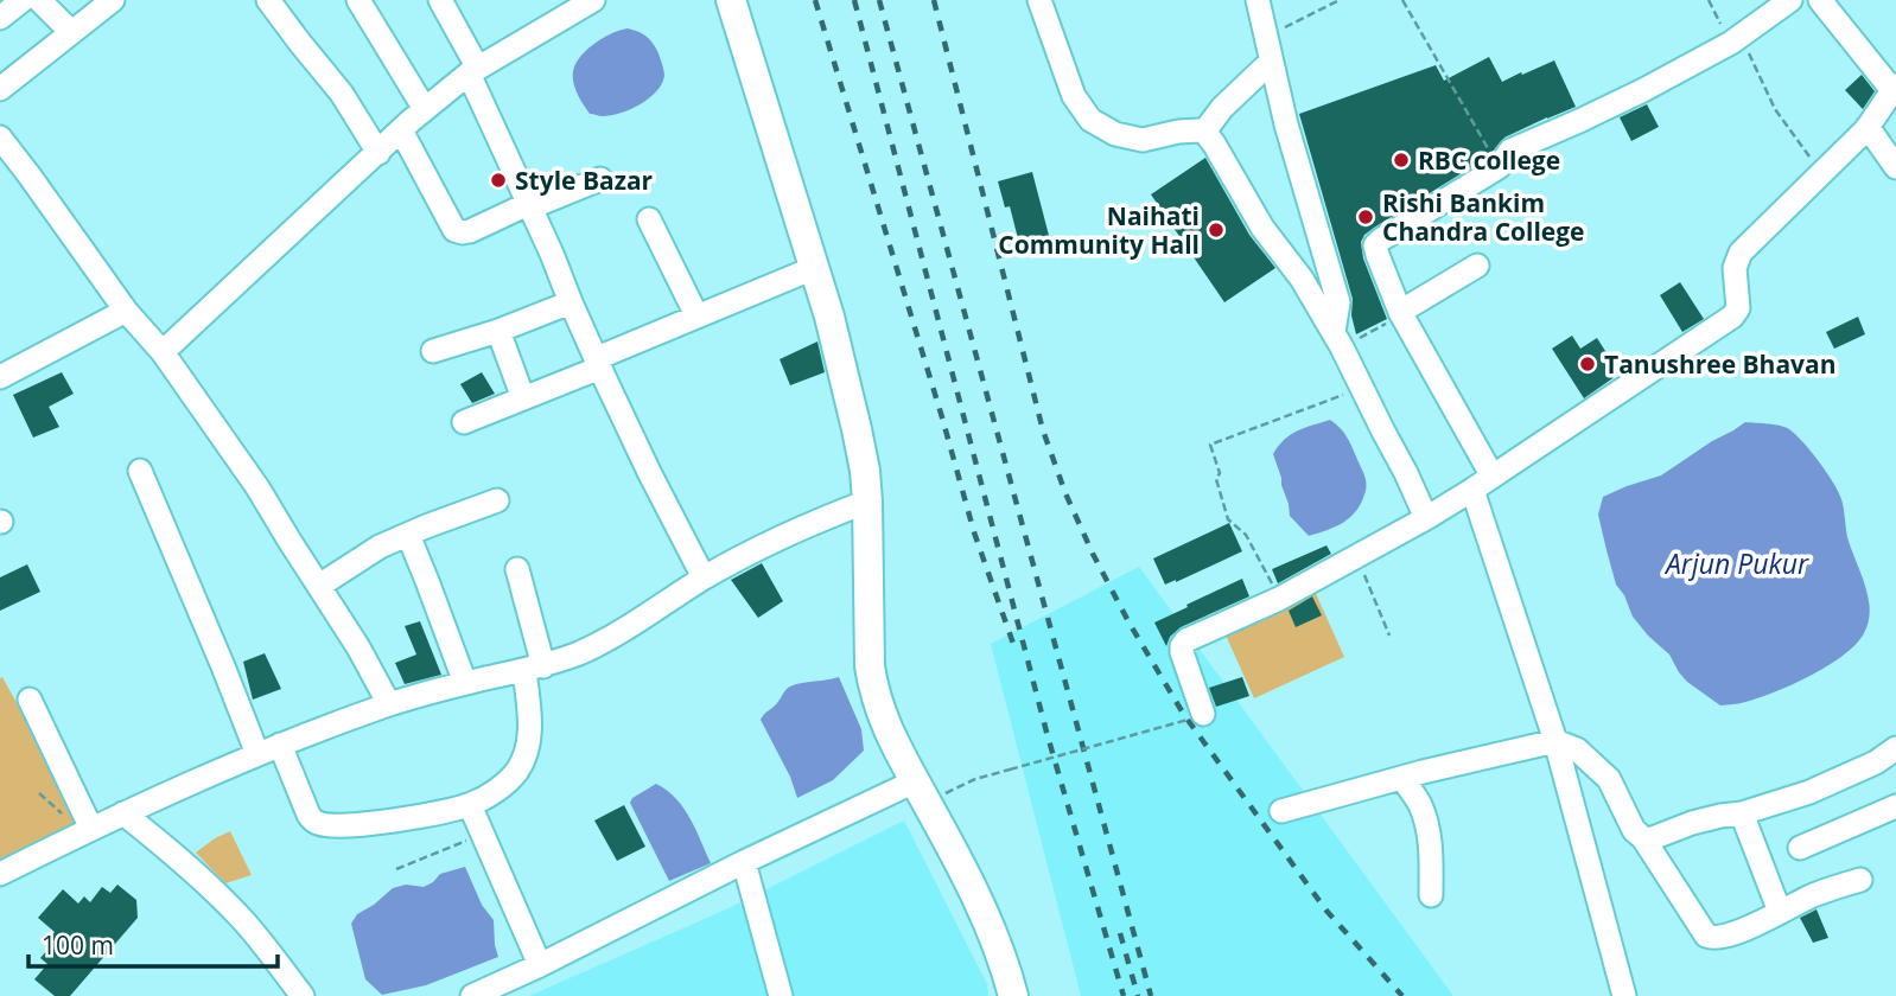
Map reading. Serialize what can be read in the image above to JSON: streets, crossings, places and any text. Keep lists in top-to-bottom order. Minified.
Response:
{"water":["Arjun Pukur"],"places":["RBC college","Style Bazar","Rishi Bankim Chandra College","Naihati Community Hall","Tanushree Bhavan"],"scale_bar":"100 m"}
